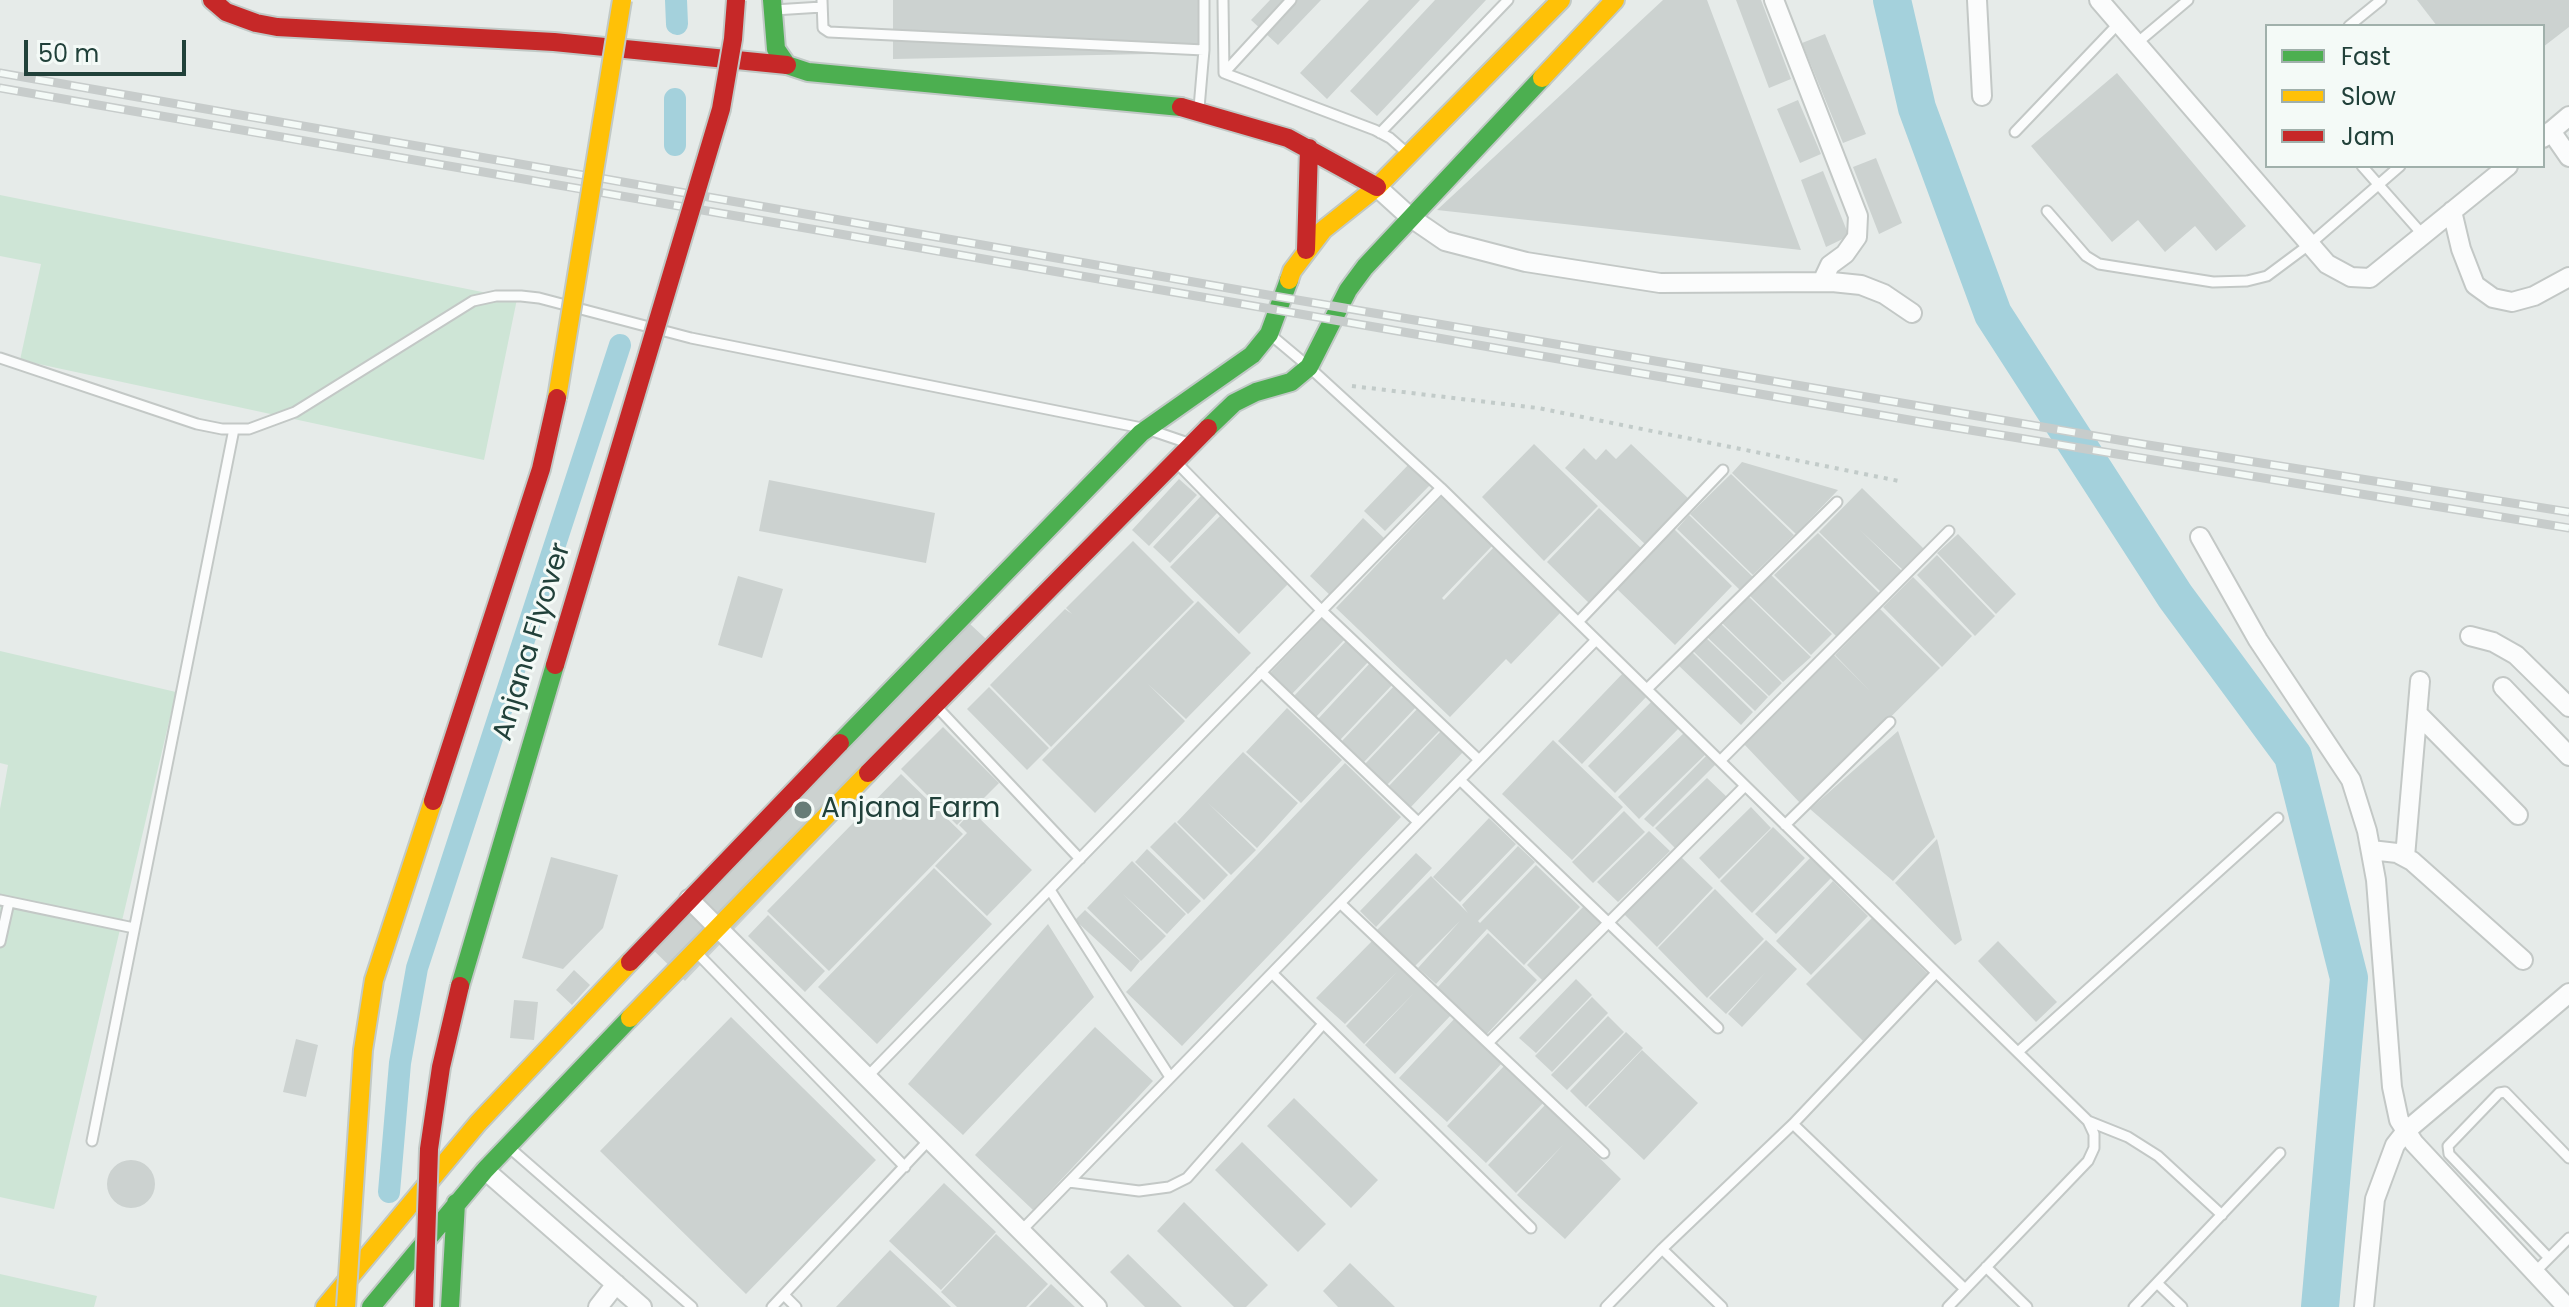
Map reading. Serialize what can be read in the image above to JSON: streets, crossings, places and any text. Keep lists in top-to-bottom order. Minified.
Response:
{"streets":{"main road":["Anjana Flyover"]},"places":["Anjana Farm"],"legend":["Fast","Slow","Jam"],"scale_bar":"50 m"}
